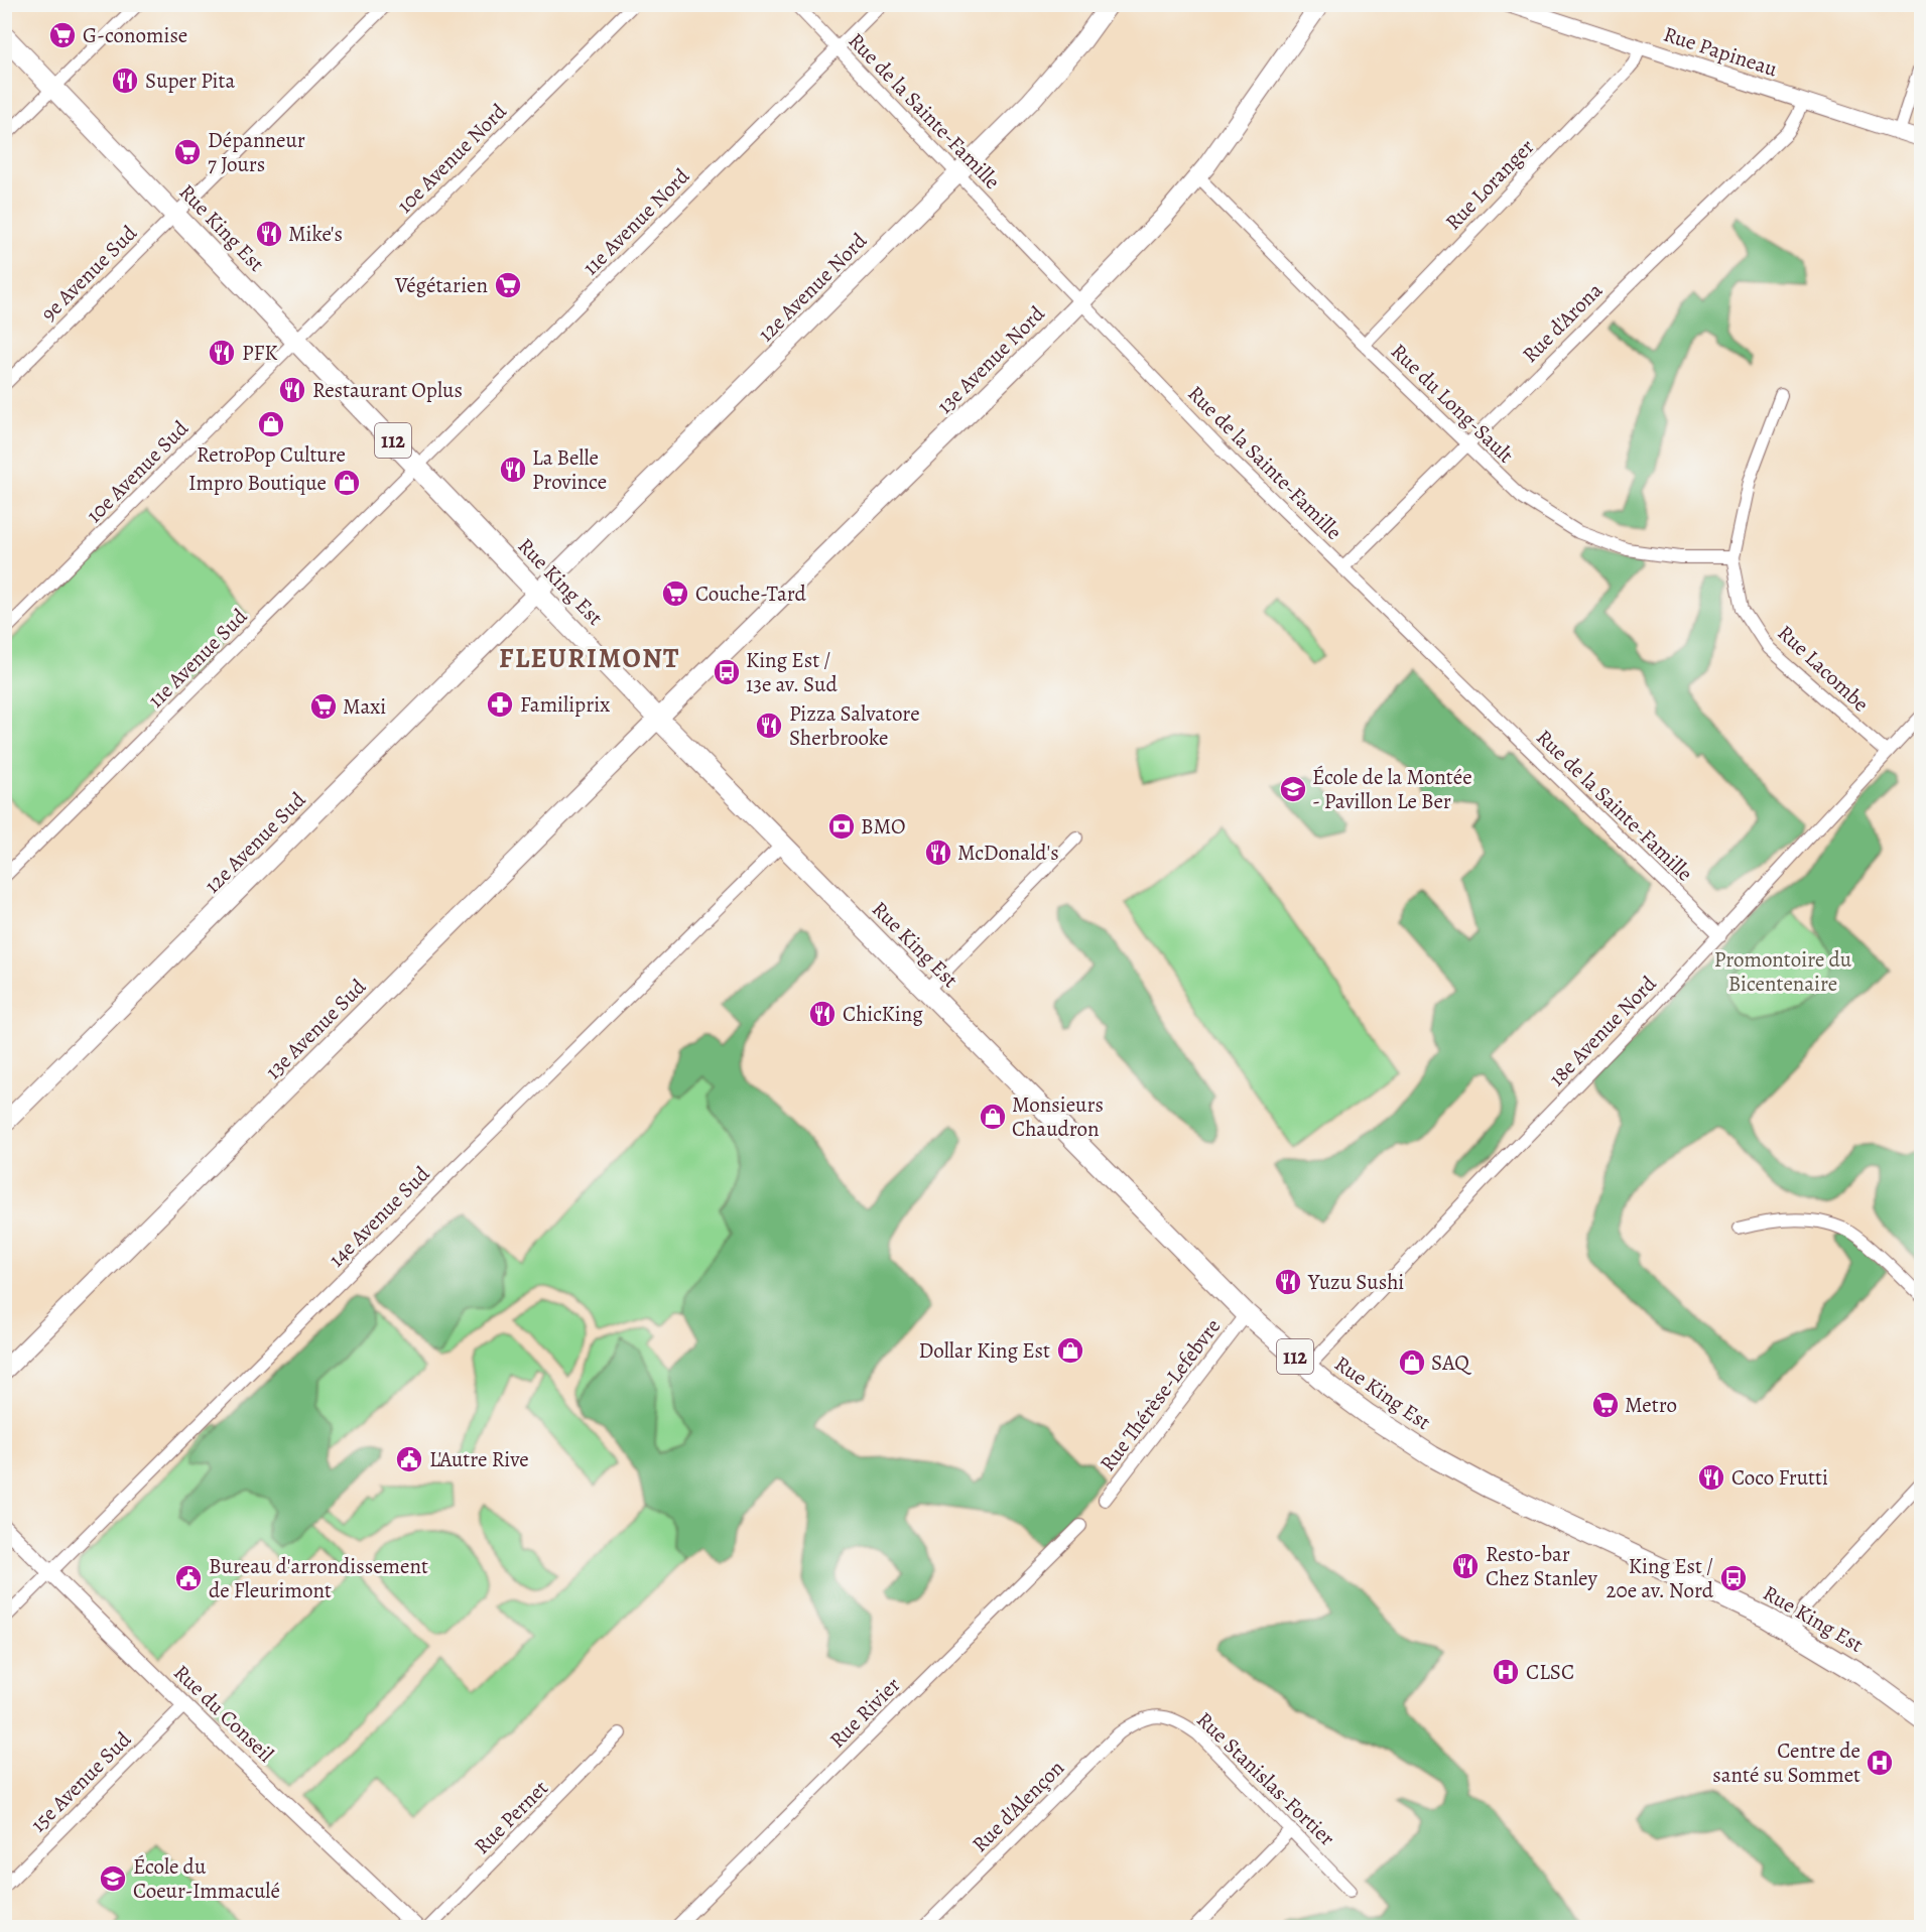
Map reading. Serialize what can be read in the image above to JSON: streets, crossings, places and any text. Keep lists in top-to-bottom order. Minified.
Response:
{"streets":{"main road":["Rue King Est","12e Avenue Nord","13e Avenue Nord","112","12e Avenue Sud","13e Avenue Sud"],"street":["Rue Papineau","Rue de la Sainte-Famille","10e Avenue Nord","Rue Loranger","11e Avenue Nord","9e Avenue Sud","Rue d'Arona","Rue du Long-Sault","10e Avenue Sud","11e Avenue Sud","Rue Lacombe","18e Avenue Nord","14e Avenue Sud","Rue Thérèse-Lefebvre","Rue Rivier","Rue du Conseil","Rue Stanislas-Fortier","15e Avenue Sud","Rue d'Alençon","Rue Pernet"]},"crossings":[["Rue Papineau","Rue Loranger"],["Rue Papineau","Rue d'Arona"],["Rue de la Sainte-Famille","11e Avenue Nord"],["Rue de la Sainte-Famille","12e Avenue Nord"],["Rue de la Sainte-Famille","Rue d'Arona"],["Rue de la Sainte-Famille","13e Avenue Nord"],["Rue de la Sainte-Famille","18e Avenue Nord"],["10e Avenue Nord","Rue King Est"],["10e Avenue Nord","10e Avenue Sud"],["Rue Loranger","Rue du Long-Sault"],["11e Avenue Nord","Rue King Est"],["11e Avenue Nord","11e Avenue Sud"],["Rue King Est","9e Avenue Sud"],["Rue King Est","12e Avenue Nord"],["Rue King Est","13e Avenue Nord"],["Rue King Est","10e Avenue Sud"],["Rue King Est","11e Avenue Sud"],["Rue King Est","12e Avenue Sud"],["Rue King Est","13e Avenue Sud"],["Rue King Est","18e Avenue Nord"],["Rue King Est","14e Avenue Sud"],["Rue King Est","Rue Thérèse-Lefebvre"],["12e Avenue Nord","12e Avenue Sud"],["Rue d'Arona","Rue du Long-Sault"],["13e Avenue Nord","Rue du Long-Sault"],["13e Avenue Nord","13e Avenue Sud"],["Rue du Long-Sault","Rue Lacombe"],["Rue Lacombe","18e Avenue Nord"],["14e Avenue Sud","Rue du Conseil"],["Rue du Conseil","15e Avenue Sud"],["Rue Stanislas-Fortier","Rue d'Alençon"]],"districts":["FLEURIMONT"],"parks":["Promontoire du Bicentenaire"],"places":{"supermarket":["G-conomise","Dépanneur 7 Jours","Végétarien","Couche-Tard","Maxi","Metro"],"restaurant":["Super Pita","Mike's","PFK","Restaurant Oplus","La Belle Province","Pizza Salvatore Sherbrooke","McDonald's","ChicKing","Yuzu Sushi","Coco Frutti","Resto-bar Chez Stanley"],"shop":["RetroPop Culture","Impro Boutique","Monsieurs Chaudron","Dollar King Est","SAQ"],"bus stop":["King Est / 13e av. Sud","King Est / 20e av. Nord"],"pharmacy":["Familiprix"],"school or university":["École de la Montée - Pavillon Le Ber","École du Coeur-Immaculé"],"bank":["BMO"],"public building":["L'Autre Rive","Bureau d'arrondissement de Fleurimont"],"hospital":["CLSC","Centre de santé su Sommet"]}}
